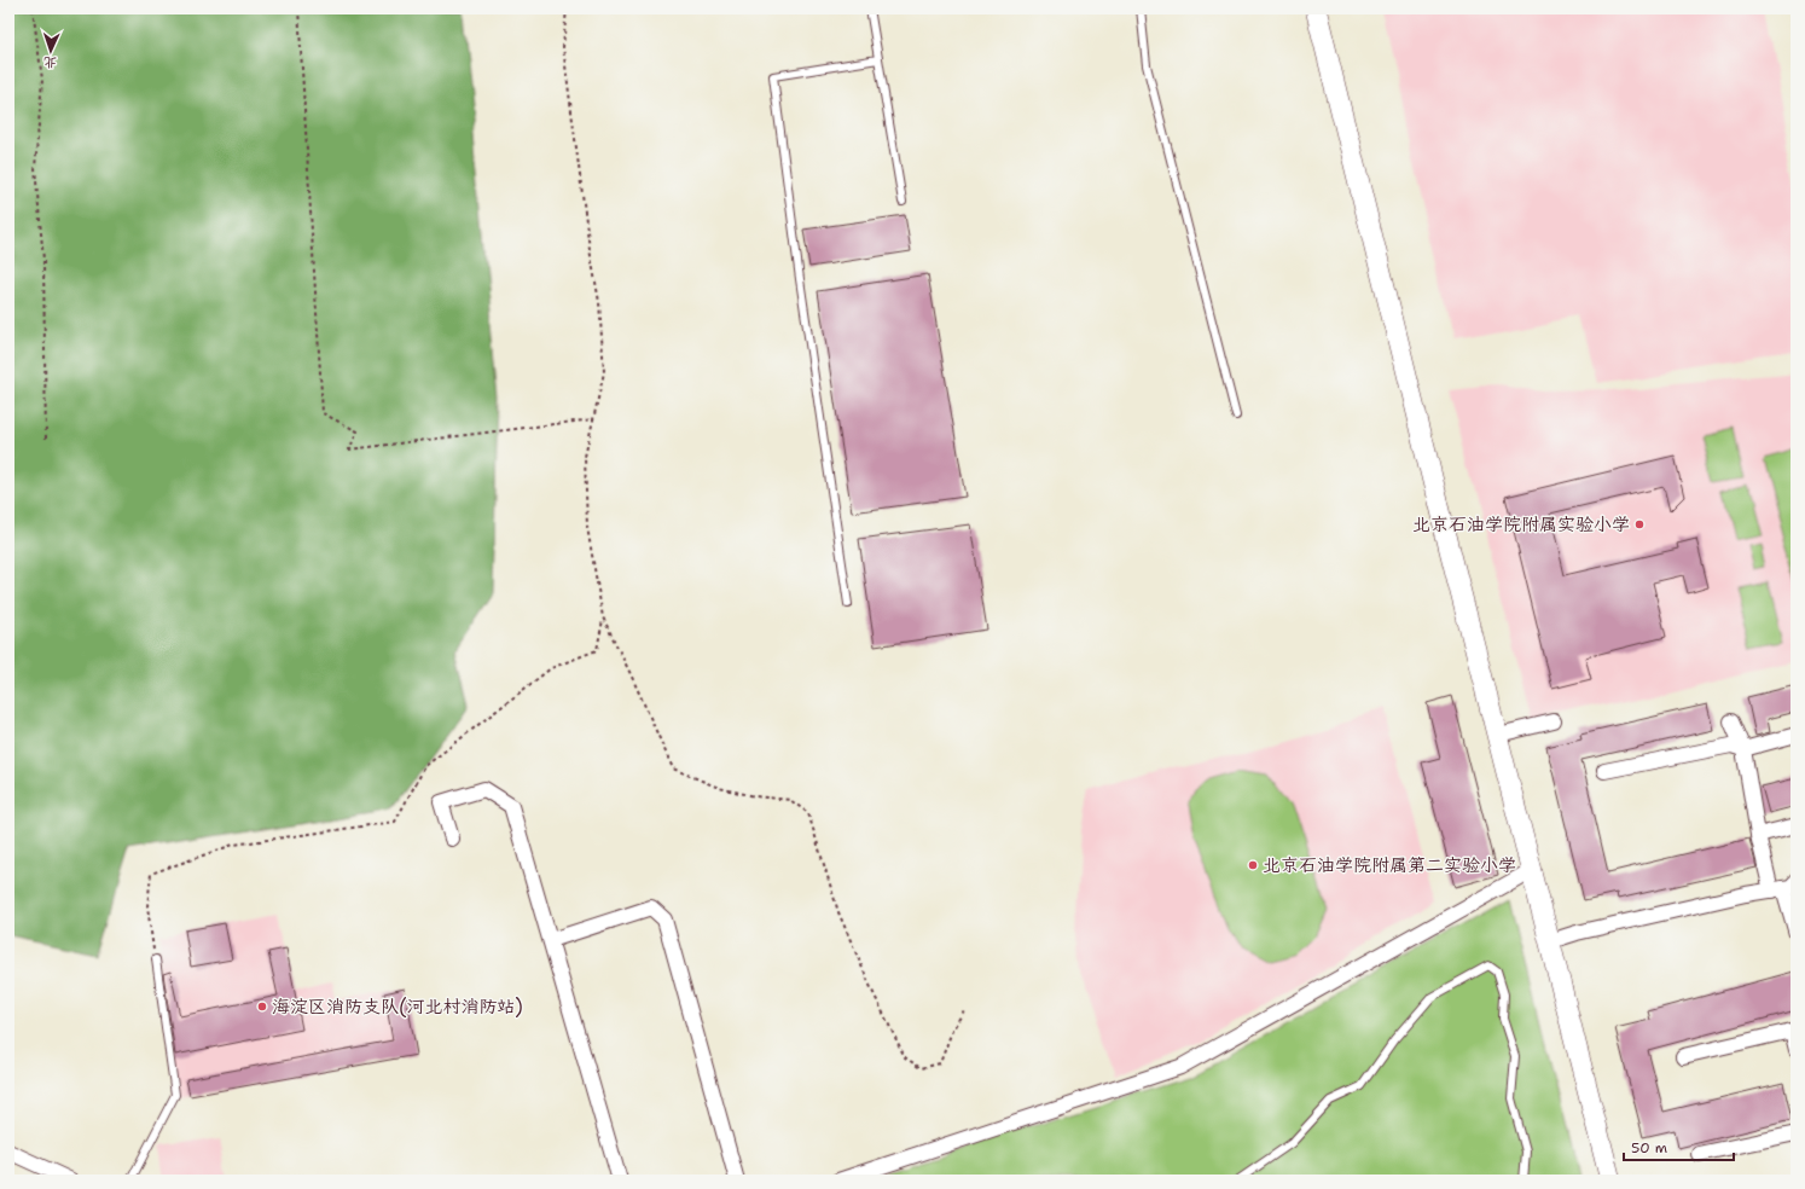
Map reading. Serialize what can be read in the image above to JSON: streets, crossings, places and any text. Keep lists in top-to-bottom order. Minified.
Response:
{"places":["北京石油学院附属实验小学","北京石油学院附属第二实验小学","海淀区消防支队(河北村消防站)"],"scale_bar":"50 m","north":"bottom"}
